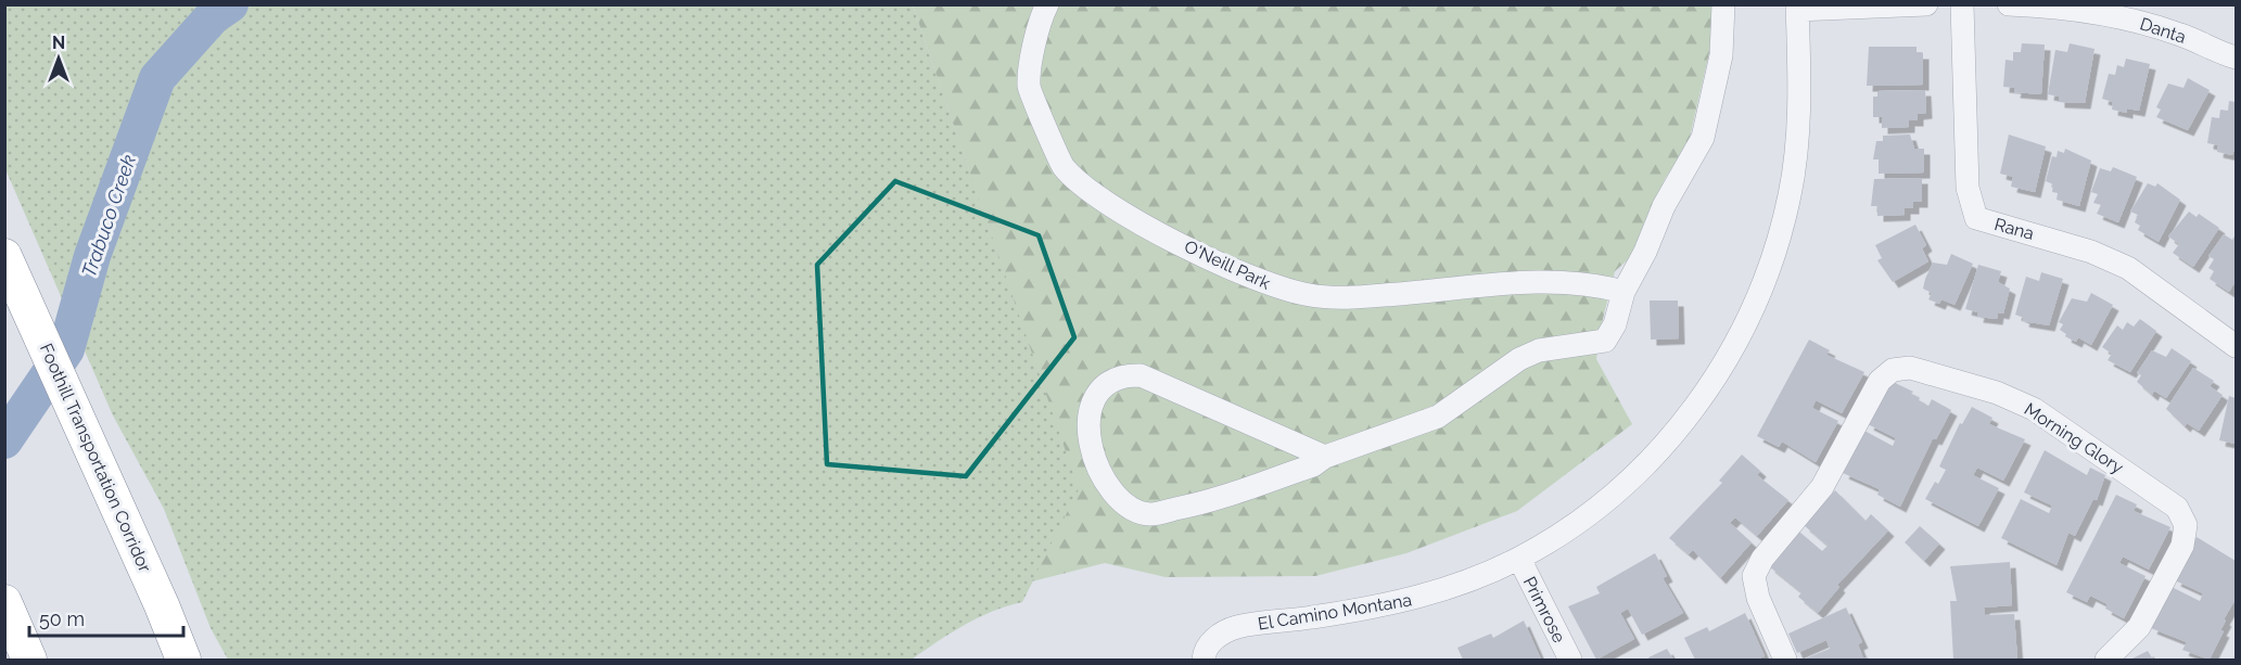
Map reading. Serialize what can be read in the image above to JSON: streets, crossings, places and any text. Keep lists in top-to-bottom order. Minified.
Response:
{"streets":{"highway":["Foothill Transportation Corridor"],"street":["Danta","Rana","O'Neill Park","Morning Glory","Primrose","El Camino Montana"]},"crossings":[["Primrose","El Camino Montana"]],"water":["Trabuco Creek"],"scale_bar":"50 m","north":"top"}
